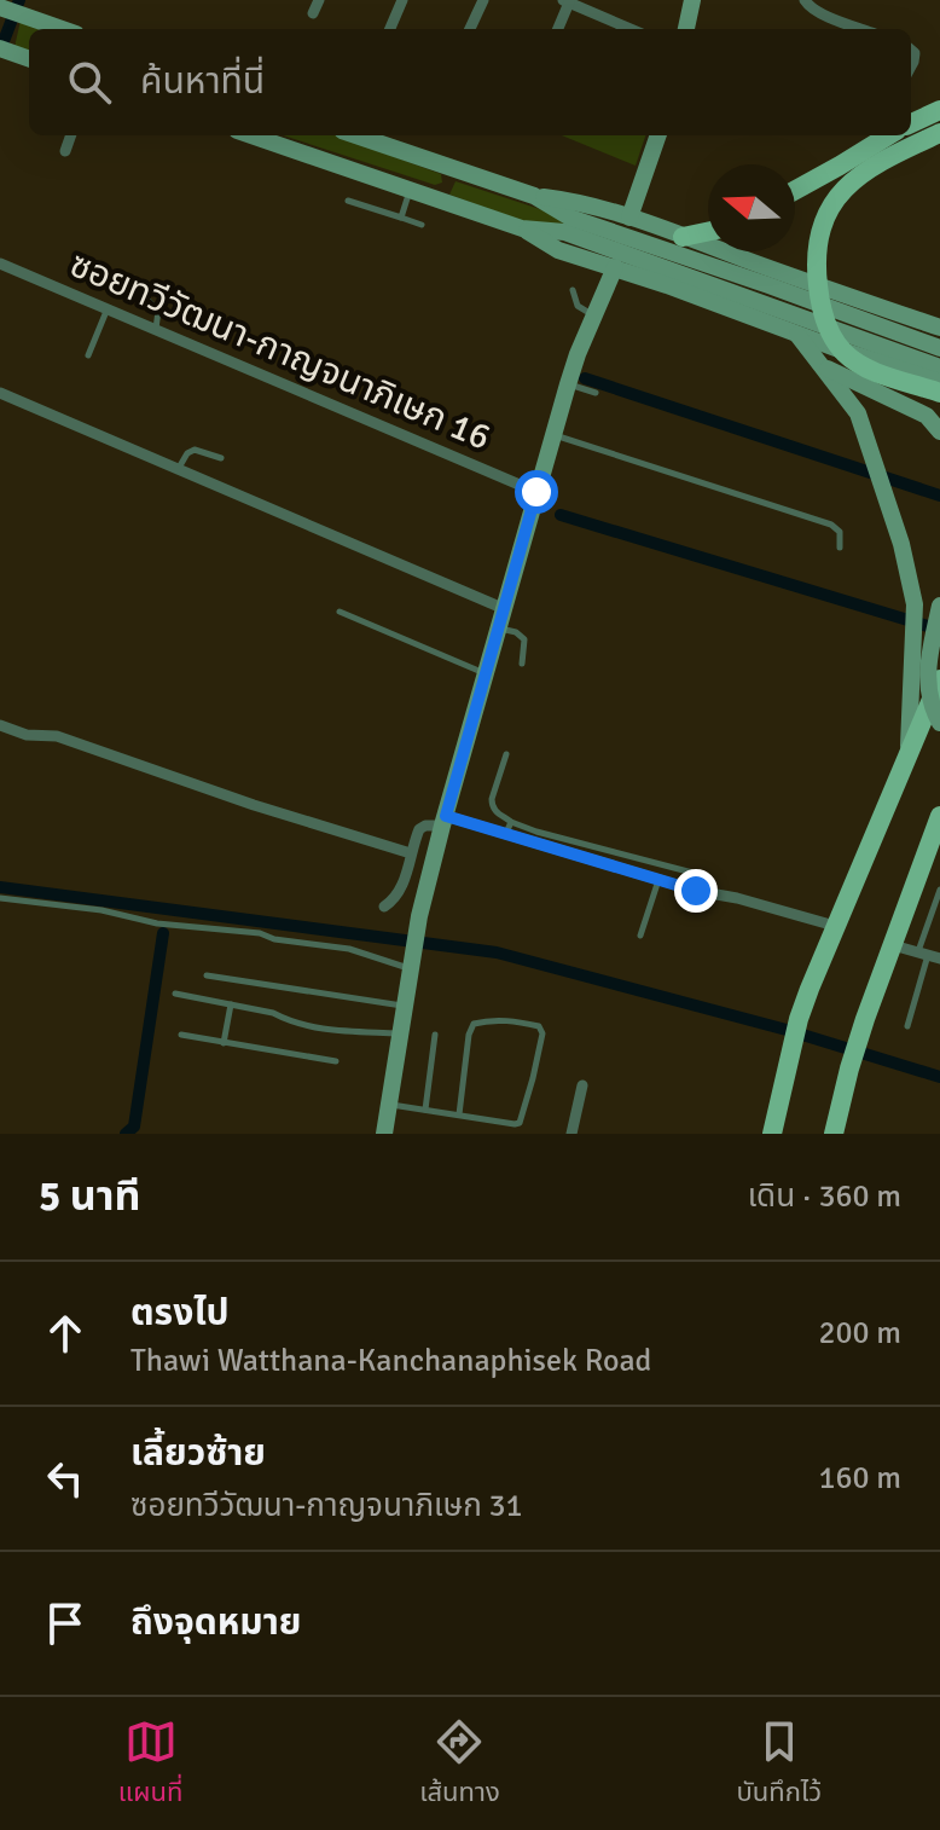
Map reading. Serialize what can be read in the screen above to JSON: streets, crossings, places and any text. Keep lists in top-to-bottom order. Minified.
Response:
{"streets":{"street":["ซอยทวีวัฒนา-กาญจนาภิเษก 16"]},"north":"left","page":{"search":"ค้นหาที่นี่","heading":["5 นาที","เดิน · 360 m"],"list":[["ตรงไป","Thawi Watthana-Kanchanaphisek Road","200 m"],["เลี้ยวซ้าย","ซอยทวีวัฒนา-กาญจนาภิเษก 31","160 m"],"ถึงจุดหมาย"],"nav":["แผนที่","เส้นทาง","บันทึกไว้"]}}
